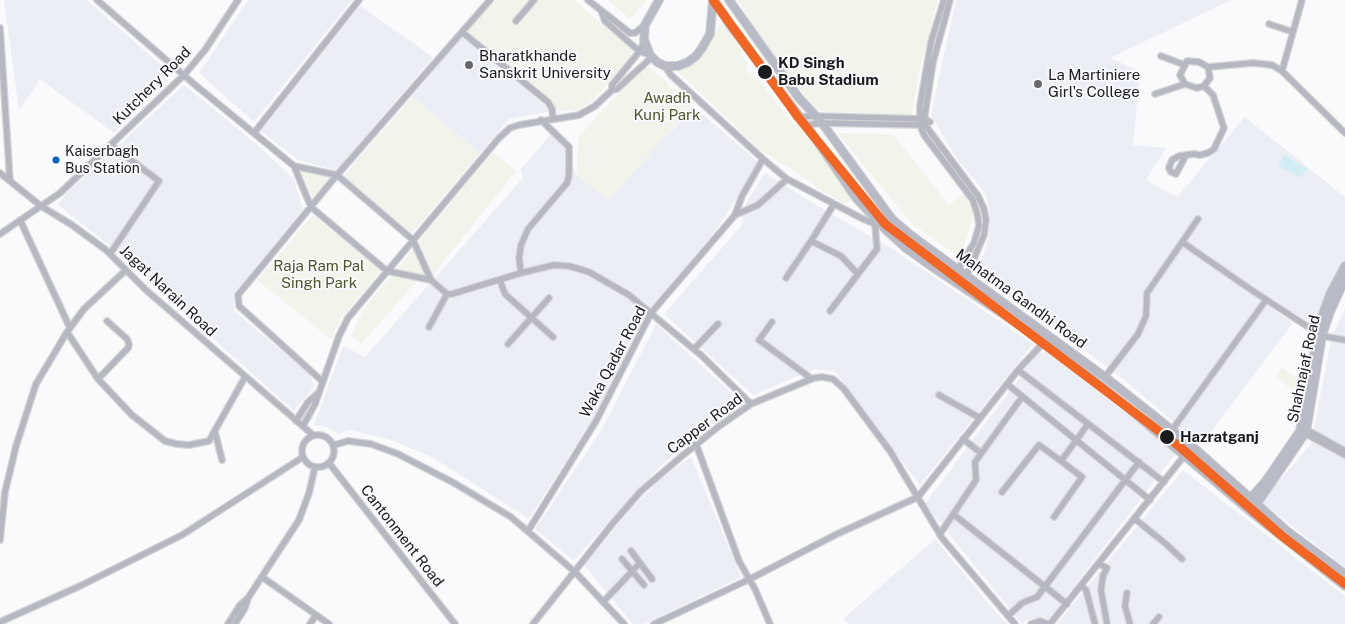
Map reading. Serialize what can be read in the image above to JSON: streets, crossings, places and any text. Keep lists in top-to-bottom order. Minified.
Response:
{"streets":{"main road":["Mahatma Gandhi Road","Shahnajaf Road"],"street":["Kutchery Road","Jagat Narain Road","Waka Qadar Road","Capper Road","Cantonment Road"]},"crossings":[["Kutchery Road","Jagat Narain Road"],["Jagat Narain Road","Cantonment Road"],["Mahatma Gandhi Road","Shahnajaf Road"]],"parks":["Awadh Kunj Park","Raja Ram Pal Singh Park"],"places":["Bharatkhande Sanskrit University","KD Singh Babu Stadium","La Martiniere Girl's College","Kaiserbagh Bus Station","Hazratganj"]}
